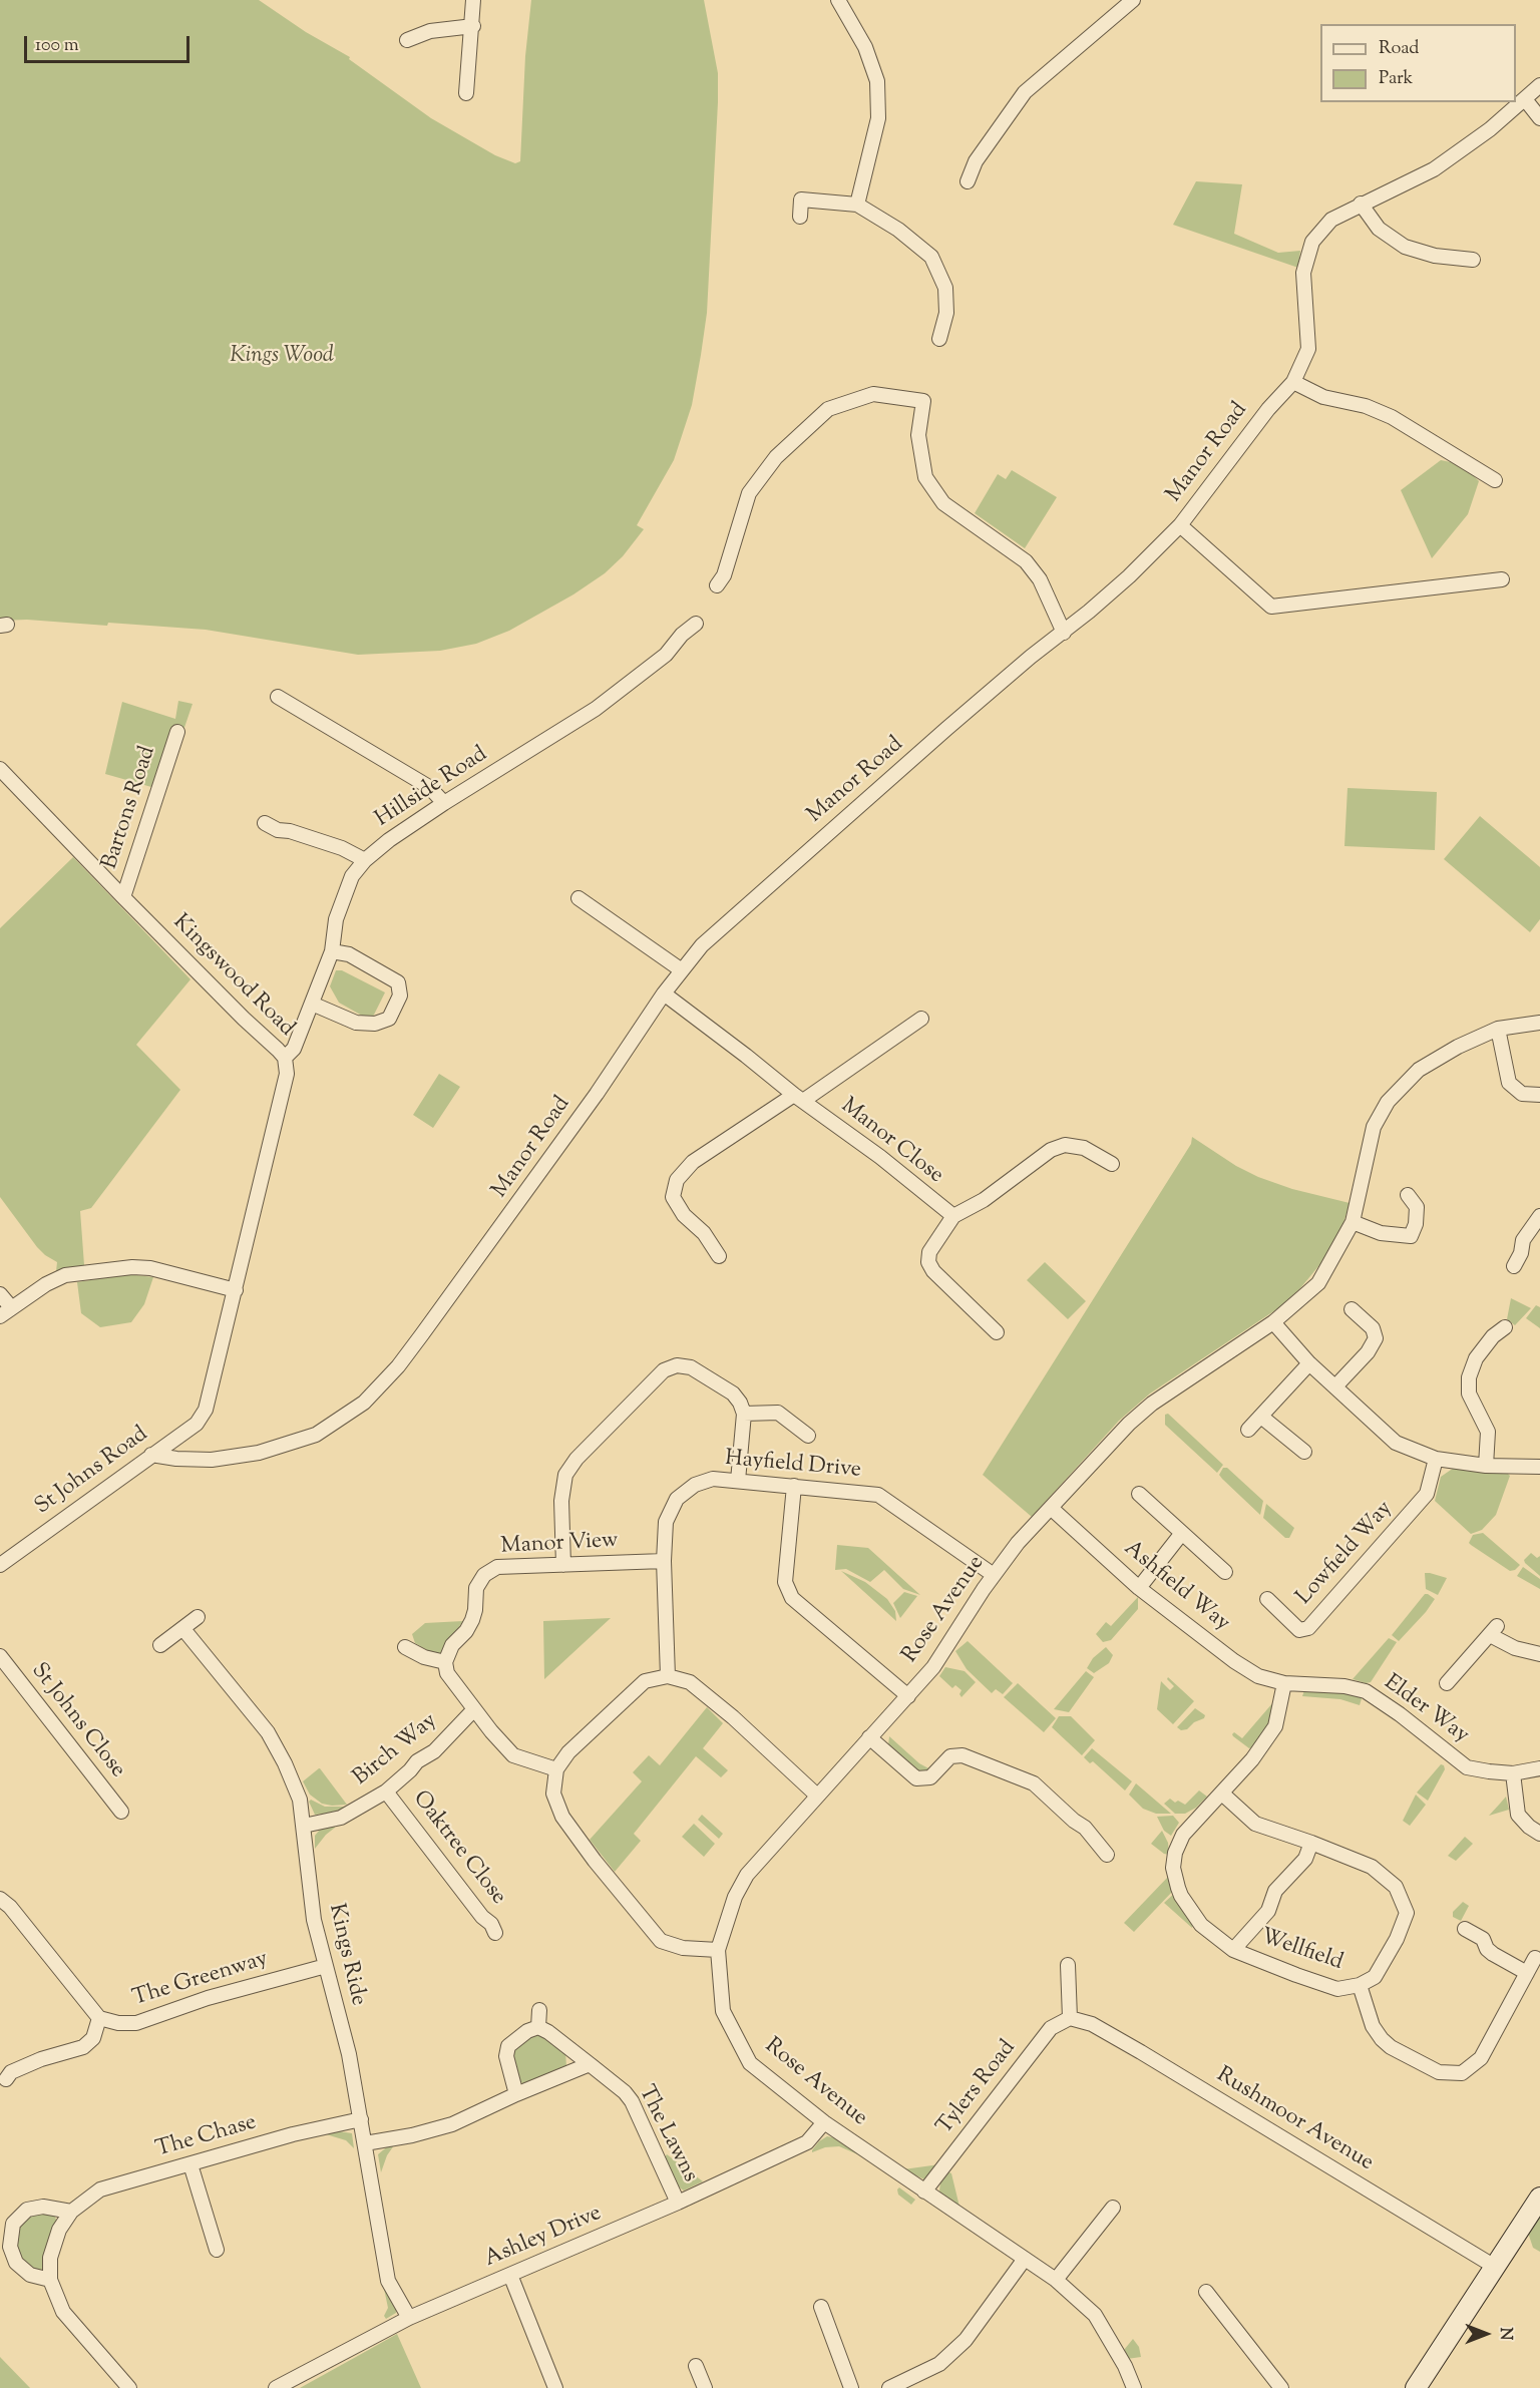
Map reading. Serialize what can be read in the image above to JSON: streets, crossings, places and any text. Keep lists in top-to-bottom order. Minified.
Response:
{"streets":{"street":["Manor Road","Hillside Road","Bartons Road","Kingswood Road","Manor Close","Hayfield Drive","St Johns Road","Manor View","Lowfield Way","Ashfield Way","Rose Avenue","Elder Way","St Johns Close","Birch Way","Oaktree Close","Wellfield","Kings Ride","The Greenway","Tylers Road","Rushmoor Avenue","The Lawns","The Chase","Ashley Drive"]},"crossings":[["Manor Road","Manor Close"],["Manor Road","St Johns Road"],["Hillside Road","Kingswood Road"],["Bartons Road","Kingswood Road"],["Kingswood Road","St Johns Road"],["Hayfield Drive","Manor View"],["Hayfield Drive","Rose Avenue"],["Ashfield Way","Rose Avenue"],["Ashfield Way","Elder Way"],["Ashfield Way","Wellfield"],["Rose Avenue","Tylers Road"],["Rose Avenue","Ashley Drive"],["Elder Way","Wellfield"],["Birch Way","Oaktree Close"],["Birch Way","Kings Ride"],["Kings Ride","The Greenway"],["Kings Ride","The Chase"],["Kings Ride","Ashley Drive"],["Tylers Road","Rushmoor Avenue"],["The Lawns","Ashley Drive"]],"parks":["Kings Wood"],"legend":["Road","Park"],"scale_bar":"100 m","north":"right"}
